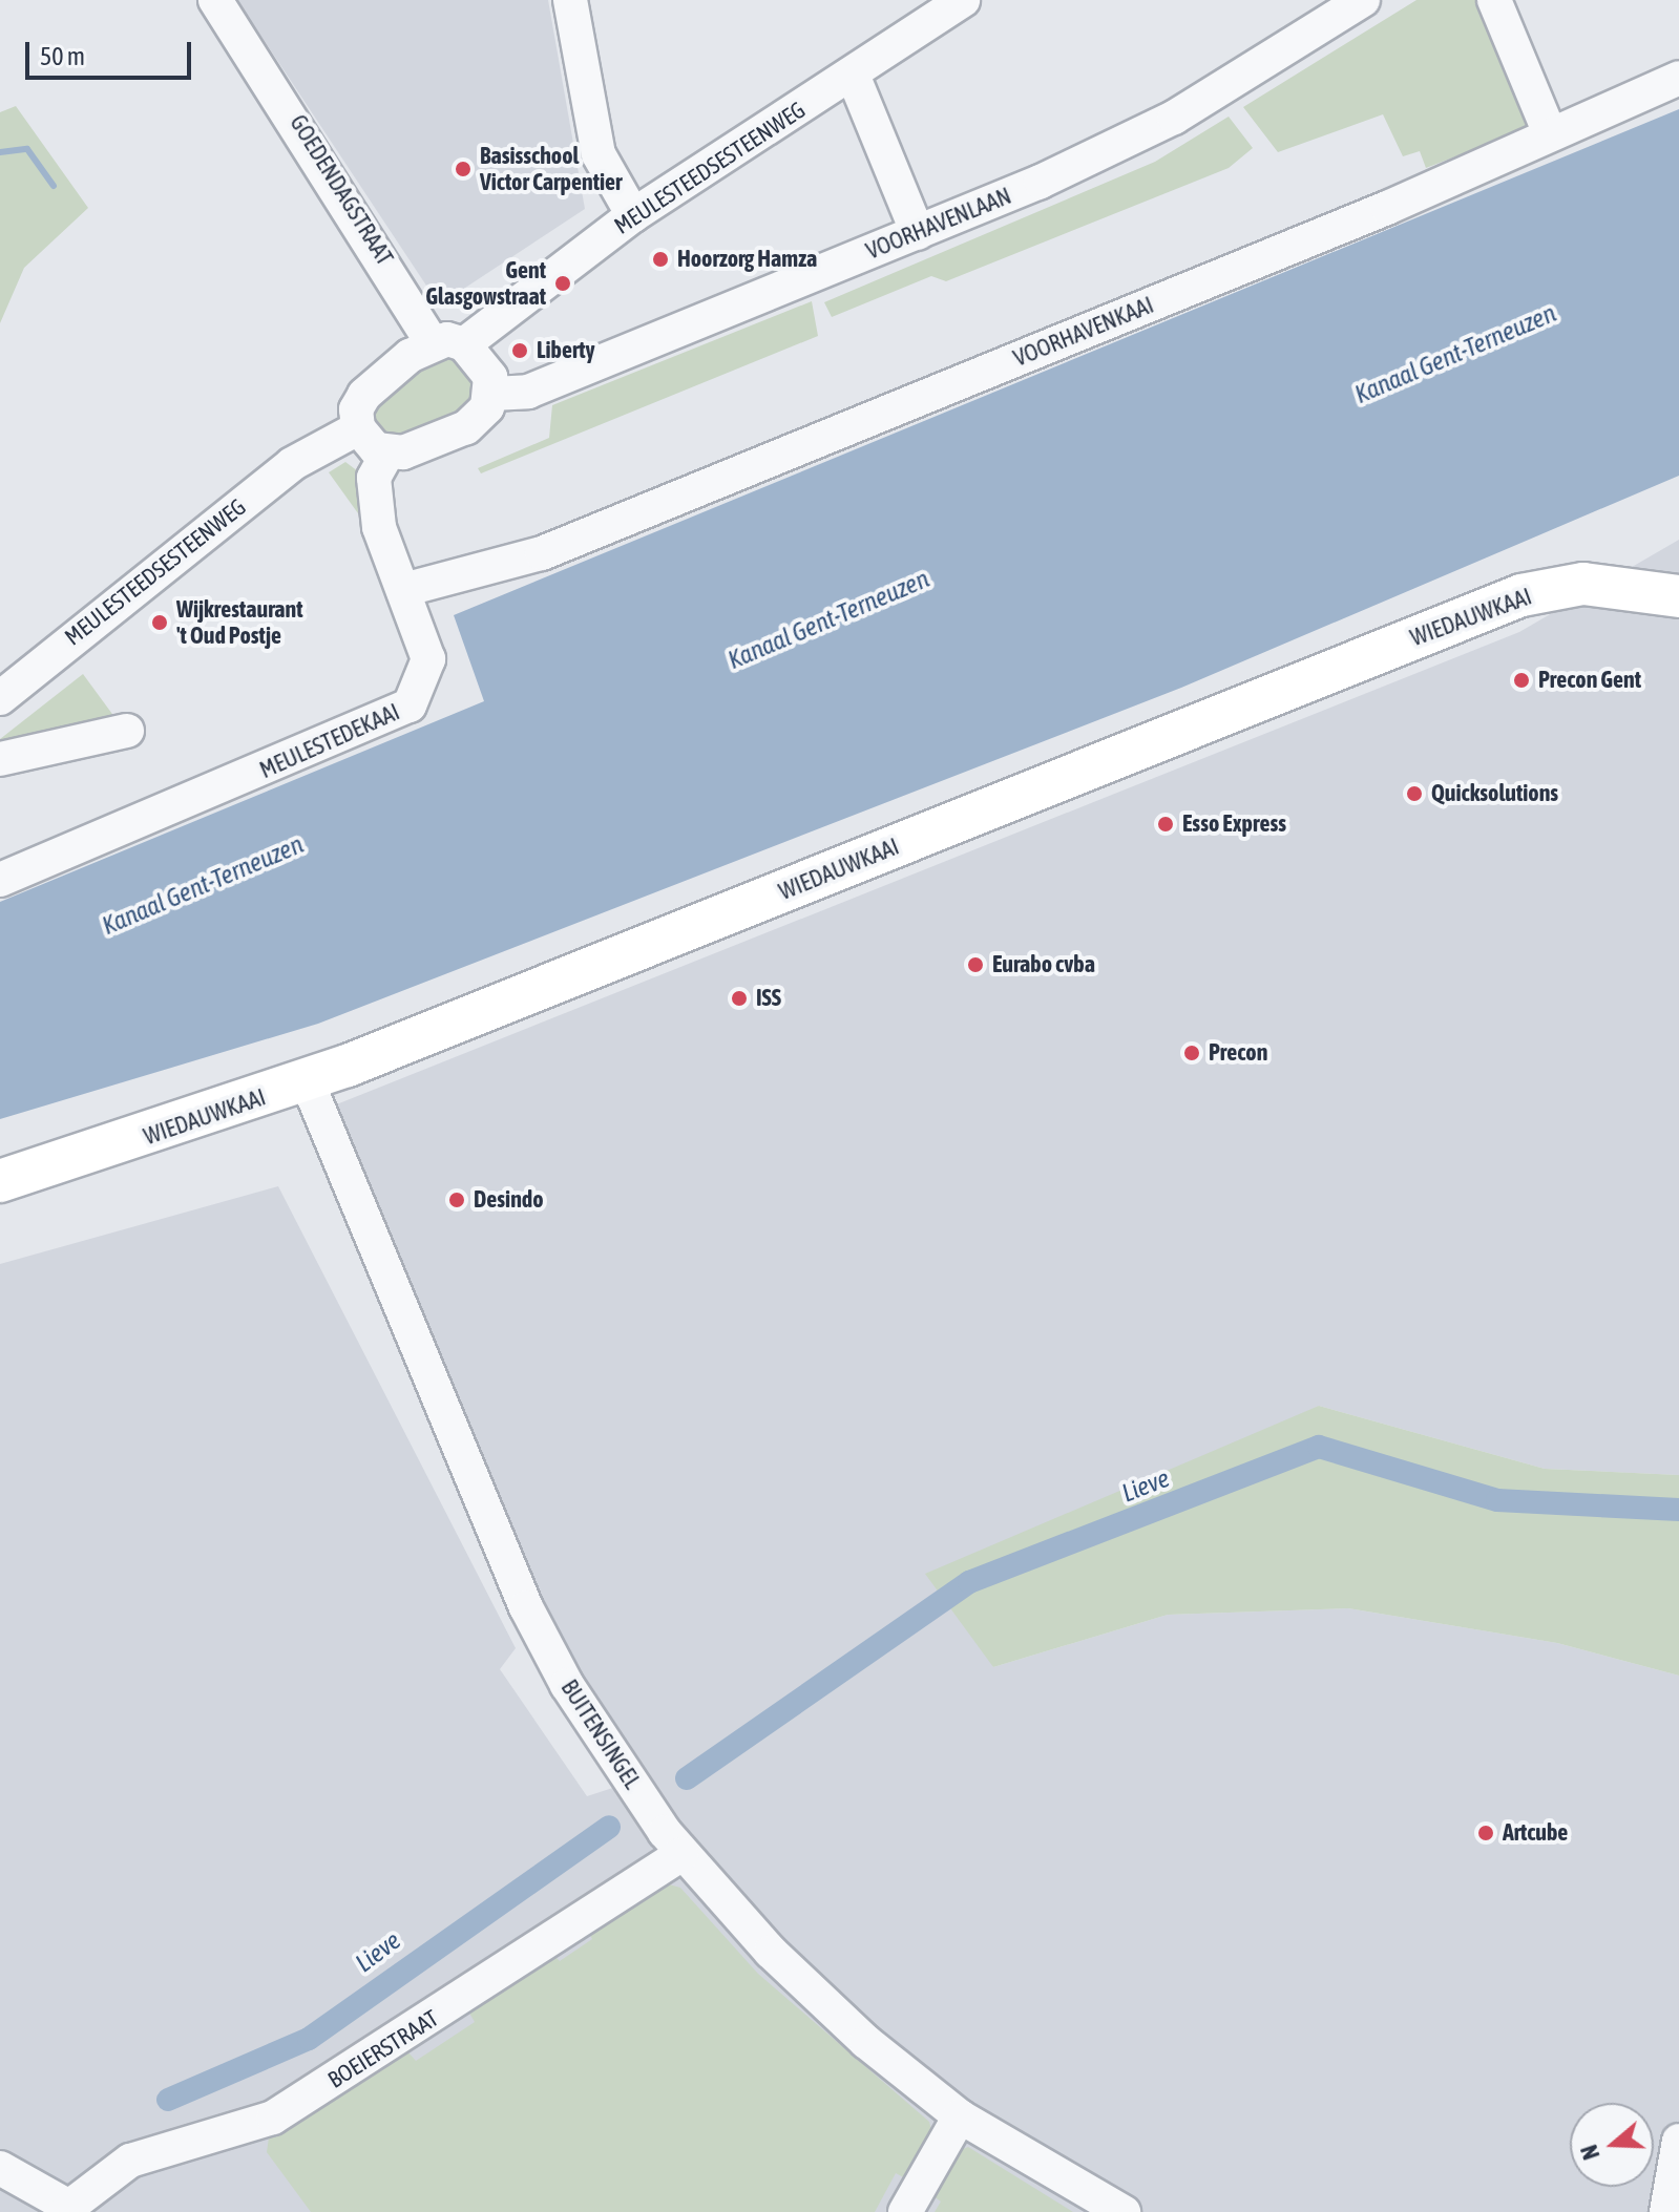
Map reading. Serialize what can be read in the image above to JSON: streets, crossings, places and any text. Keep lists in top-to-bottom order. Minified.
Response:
{"streets":{"main road":["WIEDAUWKAAI"],"street":["MEULESTEEDSESTEENWEG","GOEDENDAGSTRAAT","VOORHAVENLAAN","VOORHAVENKAAI","MEULESTEDEKAAI","BUITENSINGEL","BOEIERSTRAAT"]},"crossings":[["MEULESTEEDSESTEENWEG","GOEDENDAGSTRAAT"],["VOORHAVENKAAI","MEULESTEDEKAAI"],["WIEDAUWKAAI","BUITENSINGEL"],["BUITENSINGEL","BOEIERSTRAAT"]],"water":["Kanaal Gent-Terneuzen","Lieve"],"places":["Basisschool Victor Carpentier","Hoorzorg Hamza","Gent Glasgowstraat","Liberty","Wijkrestaurant 't Oud Postje","Precon Gent","Quicksolutions","Esso Express","Eurabo cvba","ISS","Precon","Desindo","Artcube"],"scale_bar":"50 m","north":"left"}
